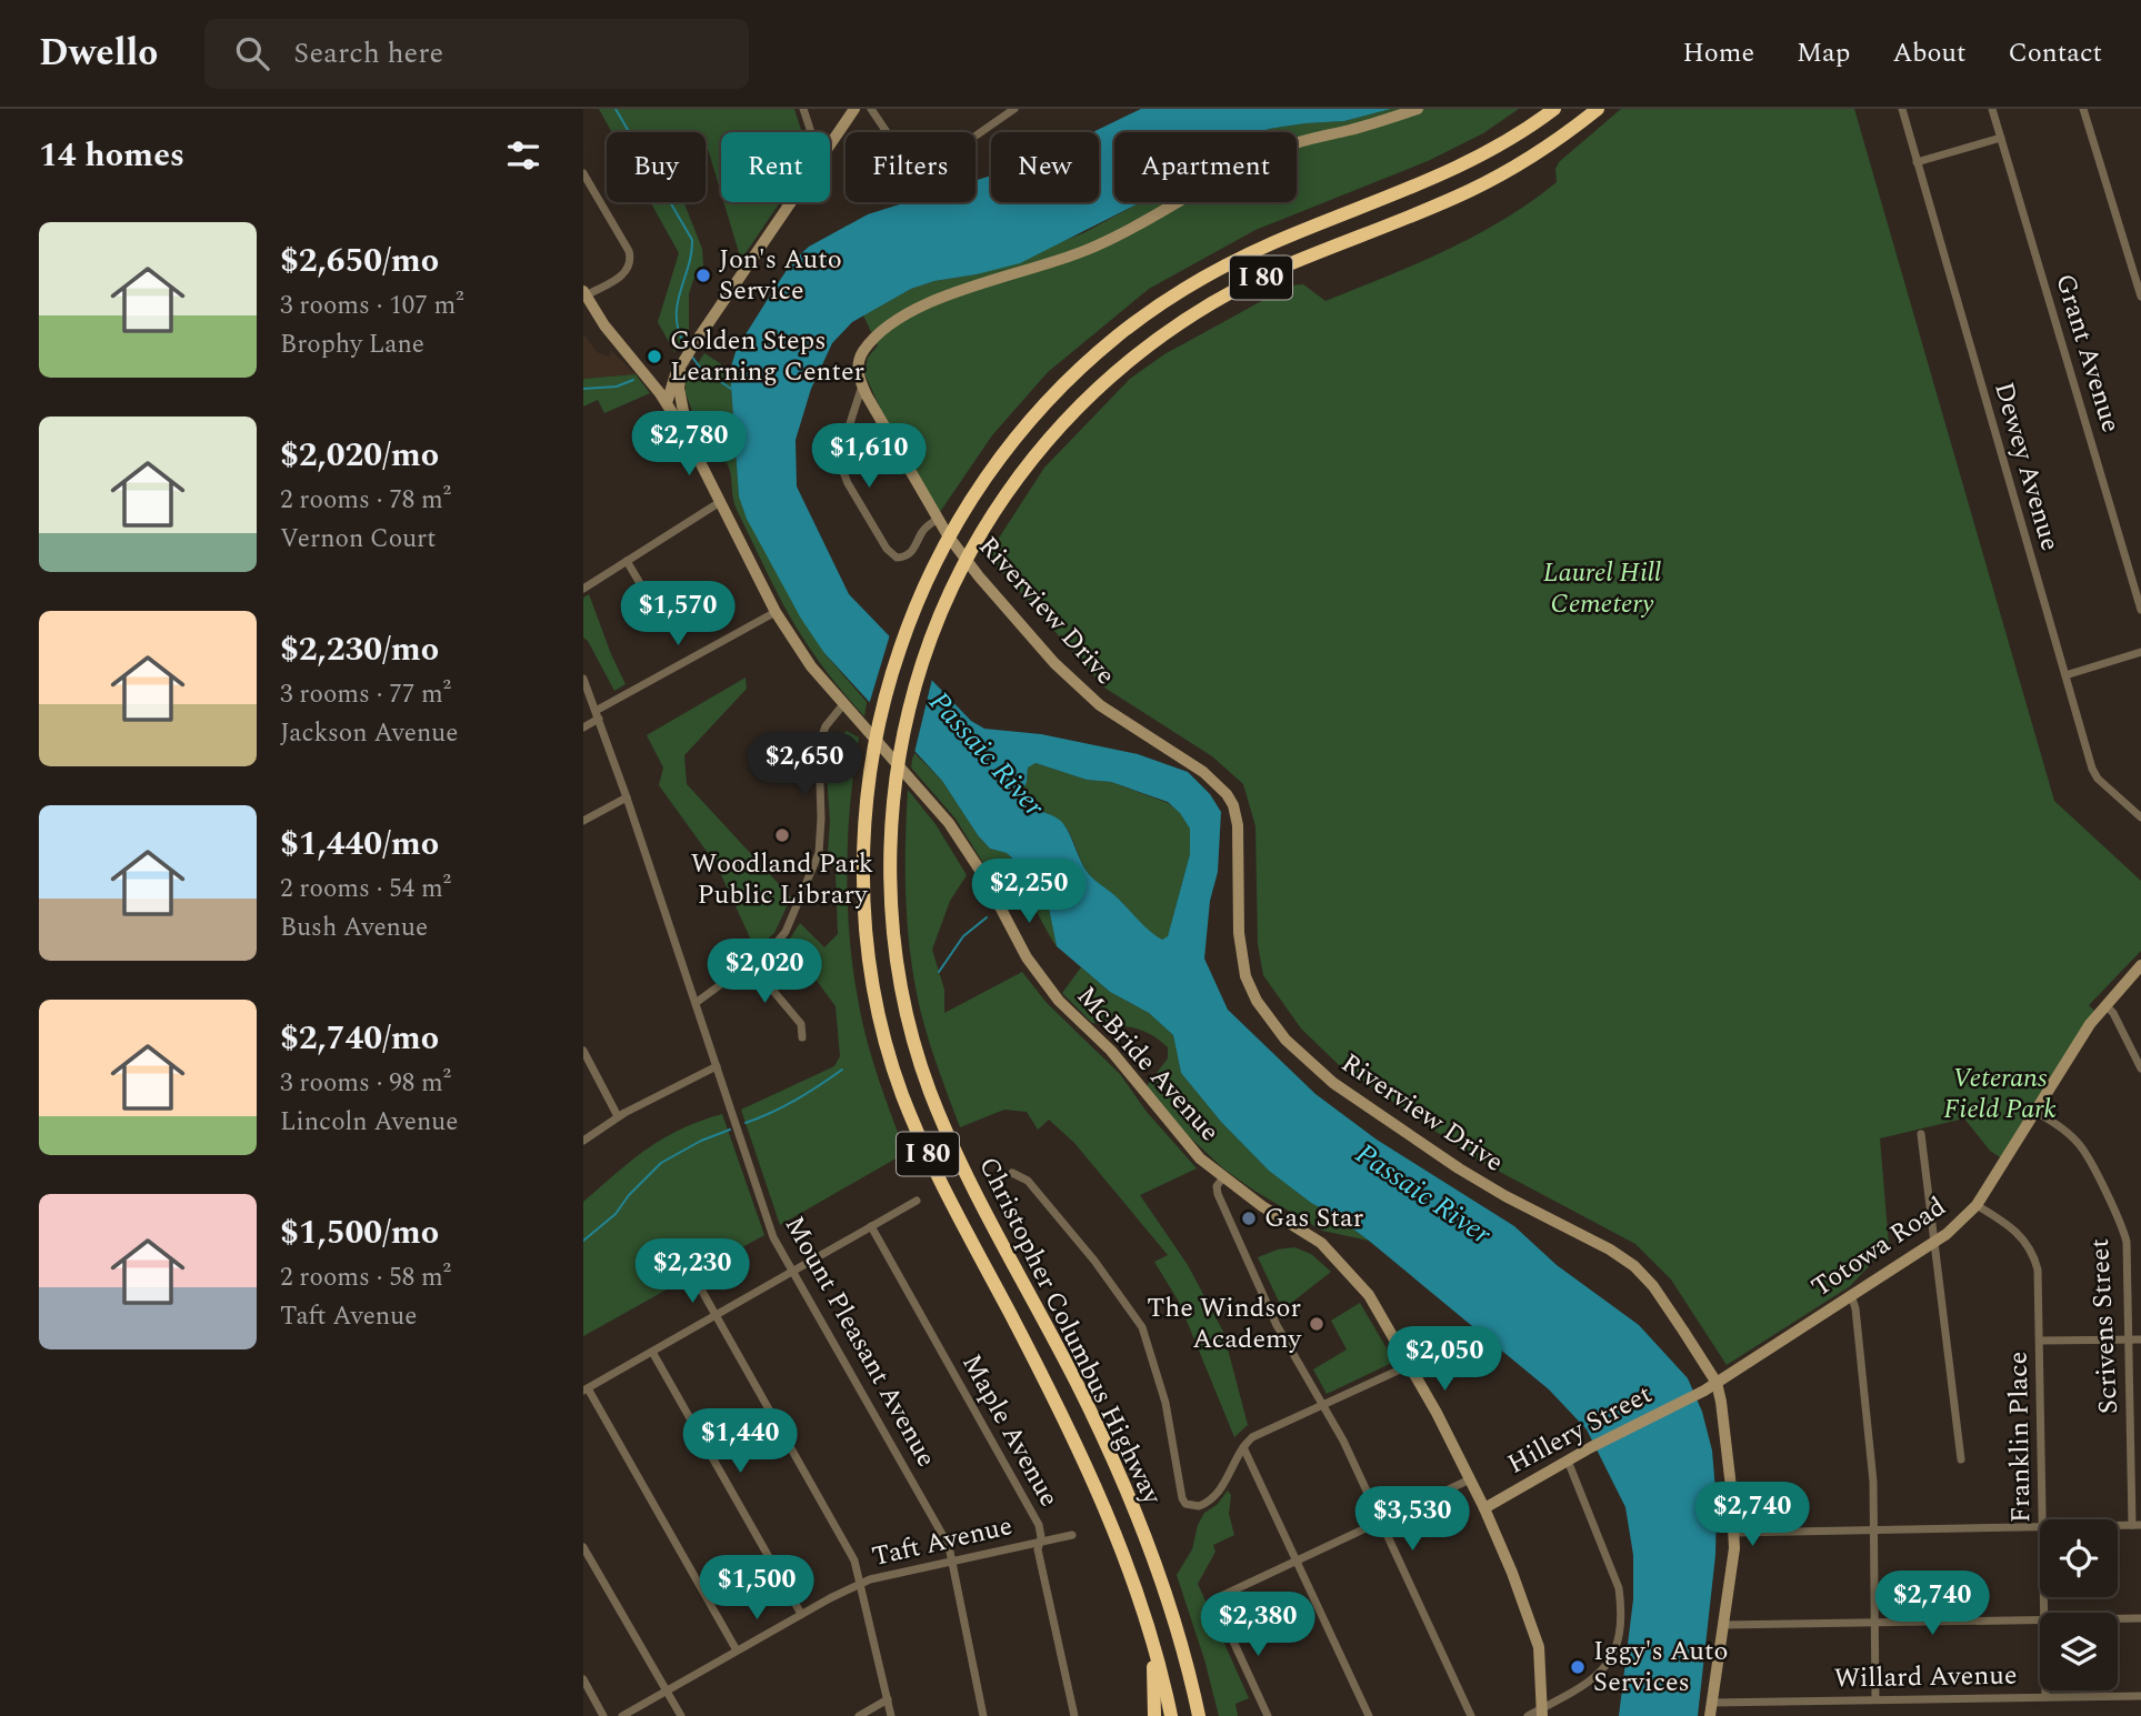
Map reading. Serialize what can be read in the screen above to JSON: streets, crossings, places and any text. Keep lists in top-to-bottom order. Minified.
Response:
{"streets":{"highway":["I 80","Christopher Columbus Highway"],"main road":["Riverview Drive","McBride Avenue","Totowa Road","Hillery Street"],"street":["Grant Avenue","Dewey Avenue","Scrivens Street","Mount Pleasant Avenue","Maple Avenue","Franklin Place","Taft Avenue","Willard Avenue"]},"crossings":[["Riverview Drive","Totowa Road"],["McBride Avenue","Hillery Street"],["Totowa Road","Scrivens Street"],["Totowa Road","Hillery Street"],["Totowa Road","Franklin Place"],["Mount Pleasant Avenue","Taft Avenue"],["Maple Avenue","Taft Avenue"],["Franklin Place","Willard Avenue"]],"water":["Passaic River"],"parks":["Laurel Hill Cemetery","Veterans Field Park"],"places":["Jon's Auto Service","Golden Steps Learning Center","Woodland Park Public Library","Gas Star","The Windsor Academy","Iggy's Auto Services"],"page":{"header":"Dwello","search":"Search here","nav":["Home","Map","About","Contact"],"heading":"14 homes","chip":["Buy","Rent","Filters","New","Apartment"],"list":[{"name":"$2,650/mo","note":"3 rooms · 107 m² · Brophy Lane"},{"name":"$2,020/mo","note":"2 rooms · 78 m² · Vernon Court"},{"name":"$2,230/mo","note":"3 rooms · 77 m² · Jackson Avenue"},{"name":"$1,440/mo","note":"2 rooms · 54 m² · Bush Avenue"},{"name":"$2,740/mo","note":"3 rooms · 98 m² · Lincoln Avenue"},{"name":"$1,500/mo","note":"2 rooms · 58 m² · Taft Avenue"}],"price":["$2,780","$1,610","$1,570","$2,650","$2,250","$2,020","$2,230","$2,050","$1,440","$2,740","$3,530","$1,500","$2,740","$2,380"]}}
